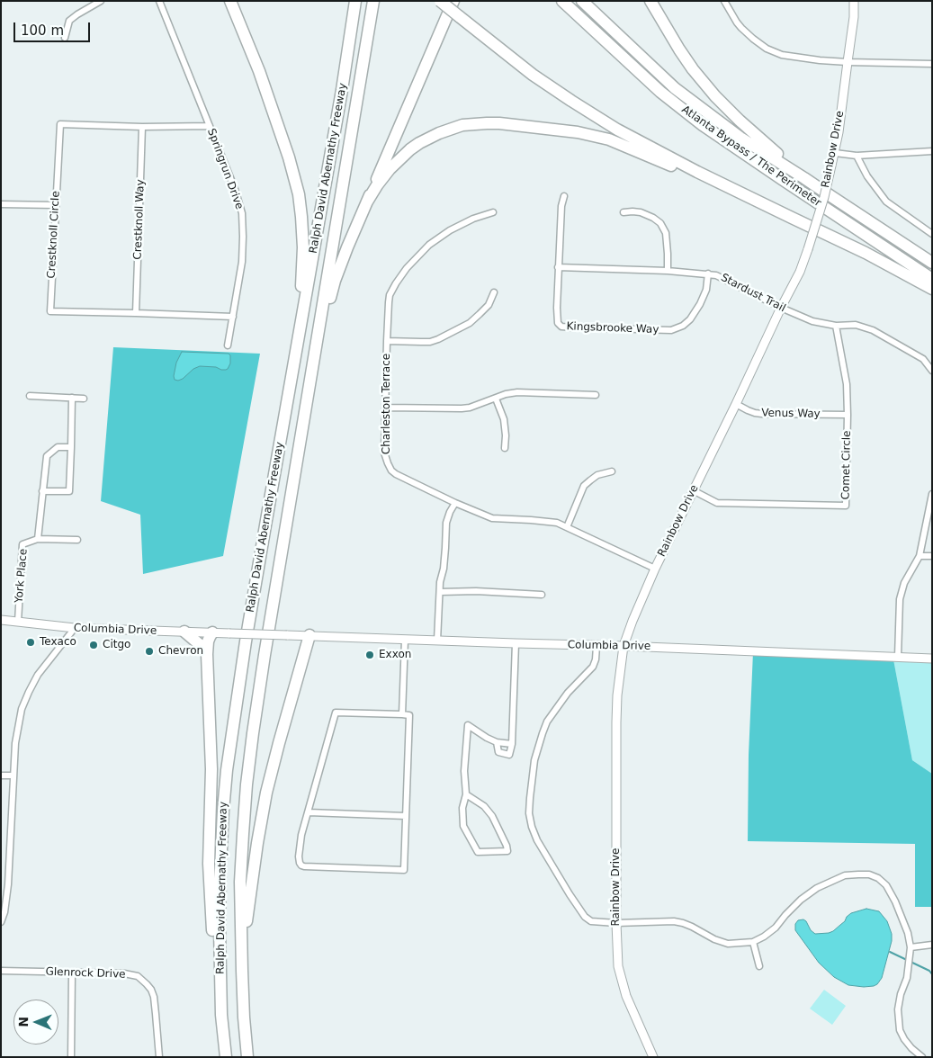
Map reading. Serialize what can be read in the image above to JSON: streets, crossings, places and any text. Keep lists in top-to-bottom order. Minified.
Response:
{"streets":{"highway":["Atlanta Bypass / The Perimeter","Ralph David Abernathy Freeway"],"street":["Rainbow Drive","Springrun Drive","Crestknoll Way","Crestknoll Circle","Stardust Trail","Kingsbrooke Way","Charleston Terrace","Venus Way","Comet Circle","York Place","Columbia Drive","Glenrock Drive"]},"crossings":[["Rainbow Drive","Stardust Trail"],["Rainbow Drive","Charleston Terrace"],["Rainbow Drive","Venus Way"],["Rainbow Drive","Comet Circle"],["Rainbow Drive","Columbia Drive"],["Springrun Drive","Crestknoll Circle"],["Crestknoll Way","Crestknoll Circle"],["Stardust Trail","Kingsbrooke Way"],["Stardust Trail","Comet Circle"],["Venus Way","Comet Circle"],["York Place","Columbia Drive"]],"places":["Texaco","Citgo","Chevron","Exxon"],"scale_bar":"100 m","north":"left"}
